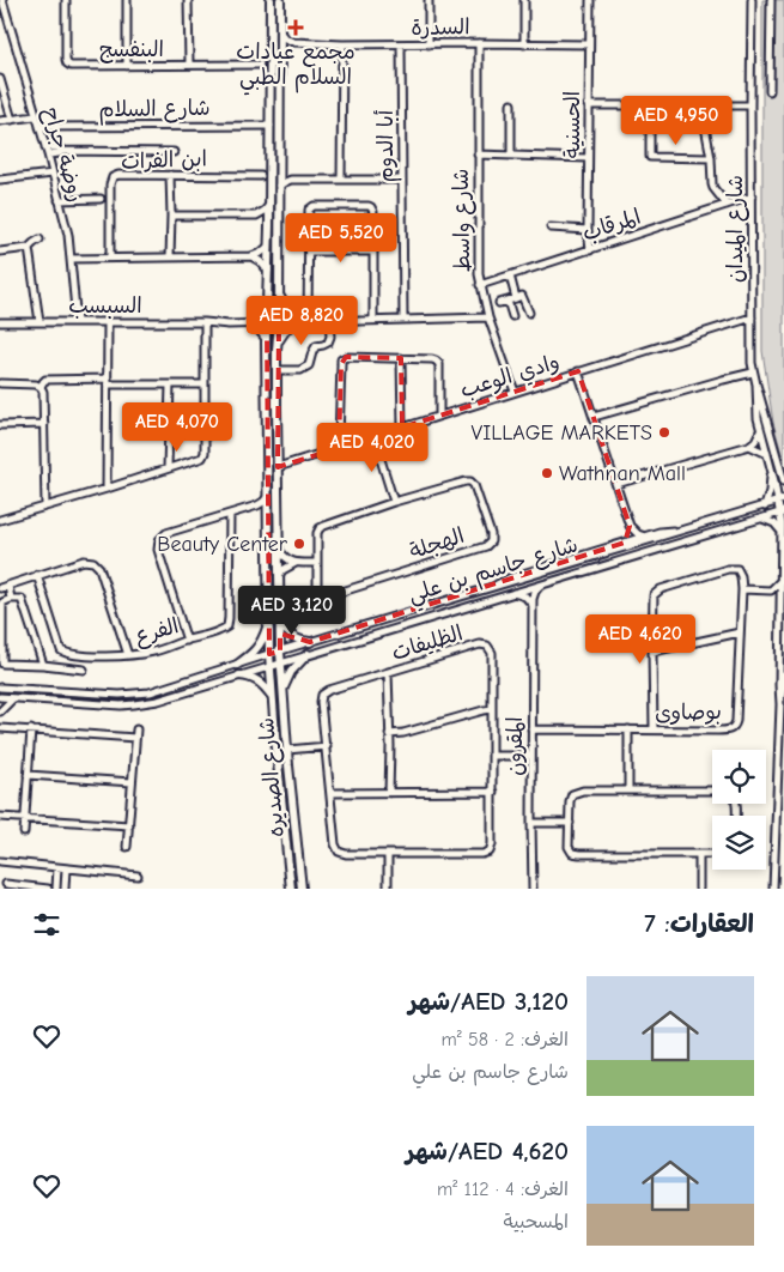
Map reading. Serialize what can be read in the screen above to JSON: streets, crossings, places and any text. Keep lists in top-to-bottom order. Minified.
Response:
{"streets":{"main road":["شارع الصديره"],"street":["السدرة","البنفسج","شارع السلام","الحسنية","أبا الدوم","روضة جراح","ابن الفرات","شارع واسط","المرقاب","شارع الميدان","السبسب","وادي الوعب","الهجلة","شارع جاسم بن علي","الفرع","الظليفات","بوصاوى","المقرون"]},"crossings":[["السدرة","الحسنية"],["السدرة","أبا الدوم"],["السدرة","شارع واسط"],["شارع السلام","روضة جراح"],["الحسنية","المرقاب"],["أبا الدوم","السبسب"],["روضة جراح","السبسب"],["شارع واسط","المرقاب"],["شارع واسط","السبسب"],["شارع واسط","وادي الوعب"],["المرقاب","شارع الميدان"],["شارع الميدان","وادي الوعب"],["شارع الميدان","شارع جاسم بن علي"],["شارع جاسم بن علي","المقرون"],["شارع جاسم بن علي","شارع الصديره"],["بوصاوى","المقرون"]],"places":{"health":["مجمع عيادات السلام الطبي"],"other":["VILLAGE MARKETS","Wathnan Mall","Beauty Center"]},"page":{"price":["AED 4,950","AED 5,520","AED 8,820","AED 4,070","AED 4,020","AED 3,120","AED 4,620"],"heading":"العقارات: 7","list":[{"name":"AED 3,120/شهر","note":"الغرف: 2 · 58 m² · شارع جاسم بن علي"},{"name":"AED 4,620/شهر","note":"الغرف: 4 · 112 m² · المسحبية"}]}}
